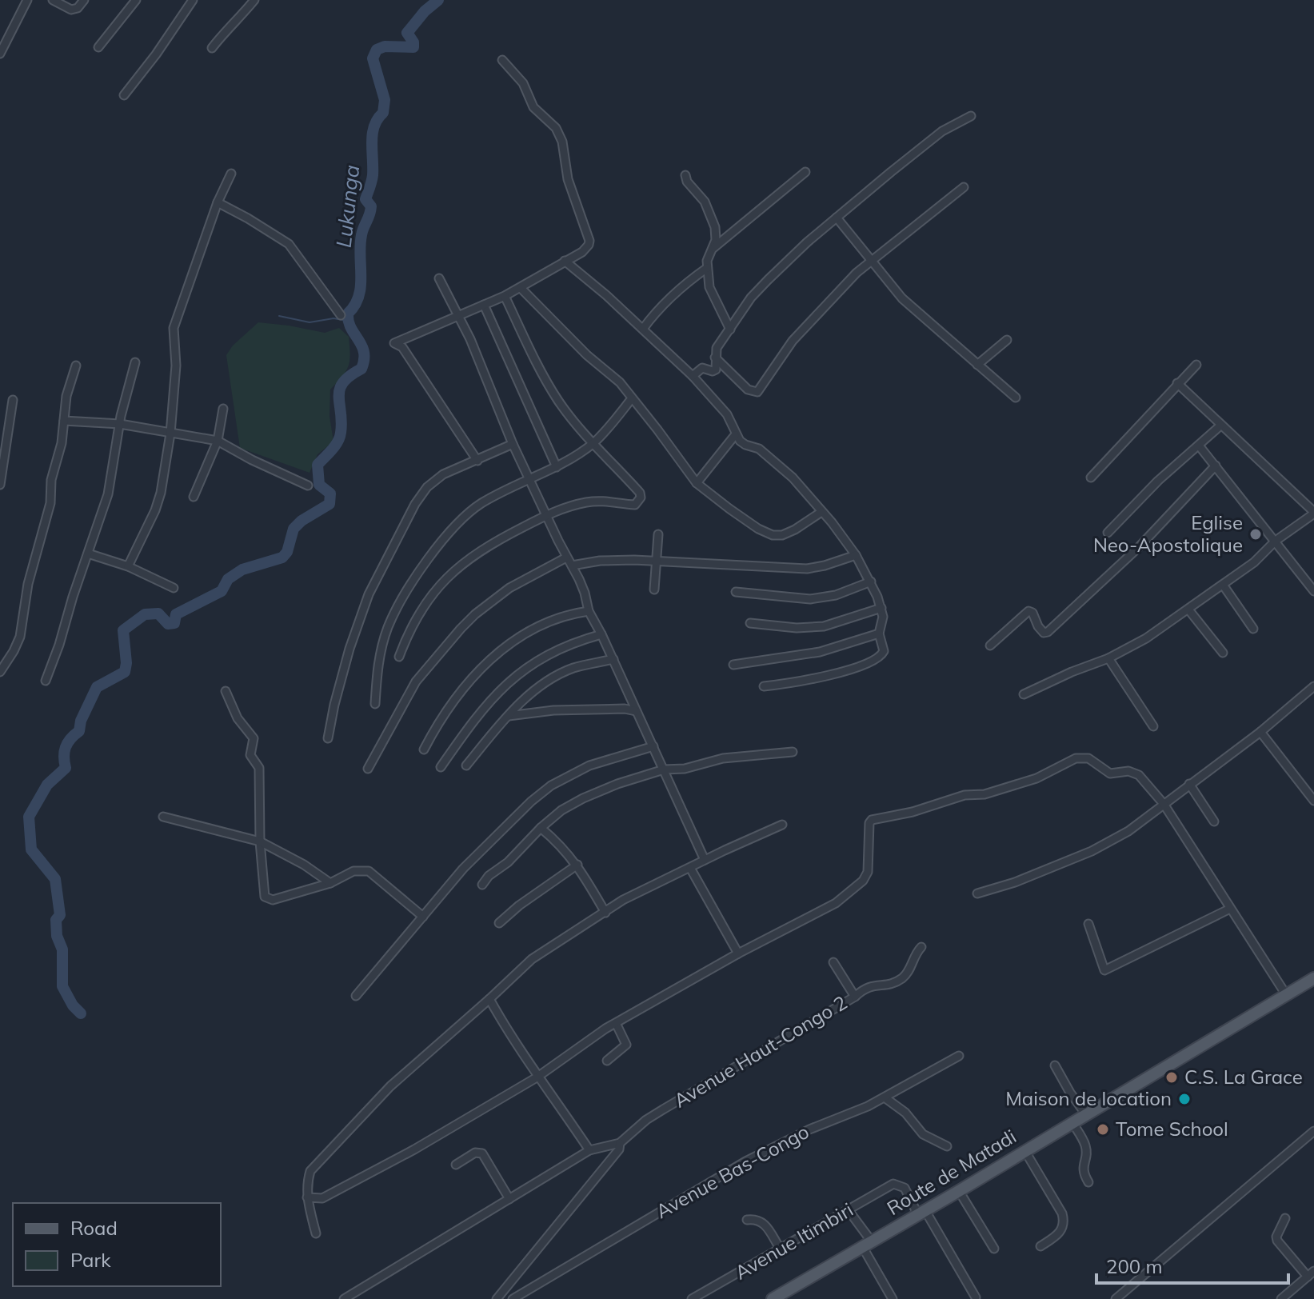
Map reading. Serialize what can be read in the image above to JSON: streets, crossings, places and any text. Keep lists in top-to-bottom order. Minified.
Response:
{"streets":{"main road":["Route de Matadi"],"street":["Avenue Haut-Congo 2","Avenue Bas-Congo","Avenue Itimbiri"]},"crossings":[["Route de Matadi","Avenue Itimbiri"]],"water":["Lukunga"],"places":["Eglise Neo-Apostolique","C.S. La Grace","Maison de location","Tome School"],"legend":["Road","Park"],"scale_bar":"200 m"}
